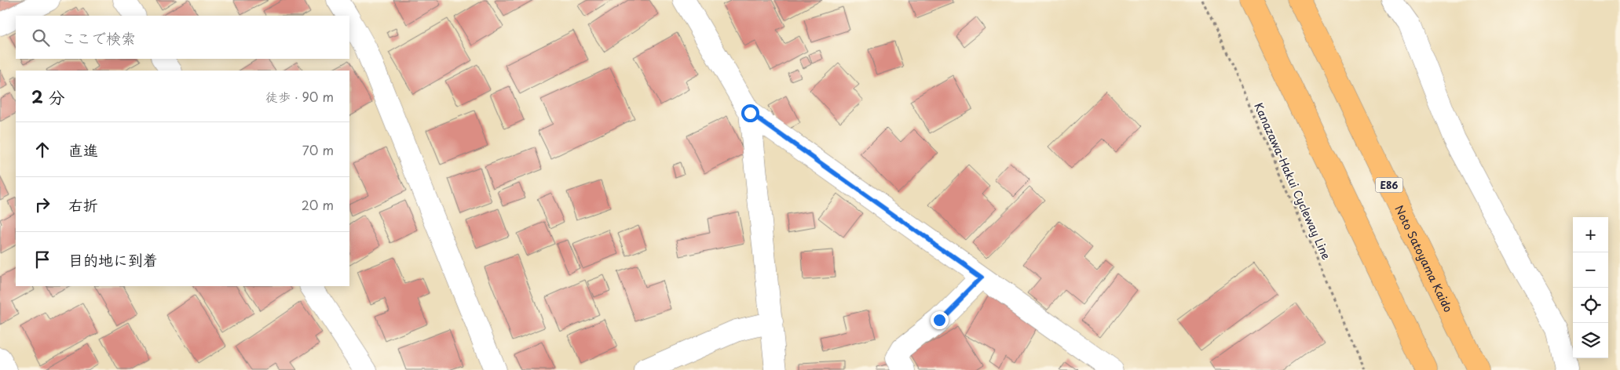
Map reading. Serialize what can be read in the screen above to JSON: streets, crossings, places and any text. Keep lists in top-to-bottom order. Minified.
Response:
{"streets":{"highway":["E86","Noto Satoyama Kaido"],"path":["Kanazawa-Hakui Cycleway Line"]},"page":{"search":"ここで検索","heading":["2 分","徒歩 · 90 m"],"list":[["直進","70 m"],["右折","20 m"],"目的地に到着"],"map_buttons":["+","−"]}}
